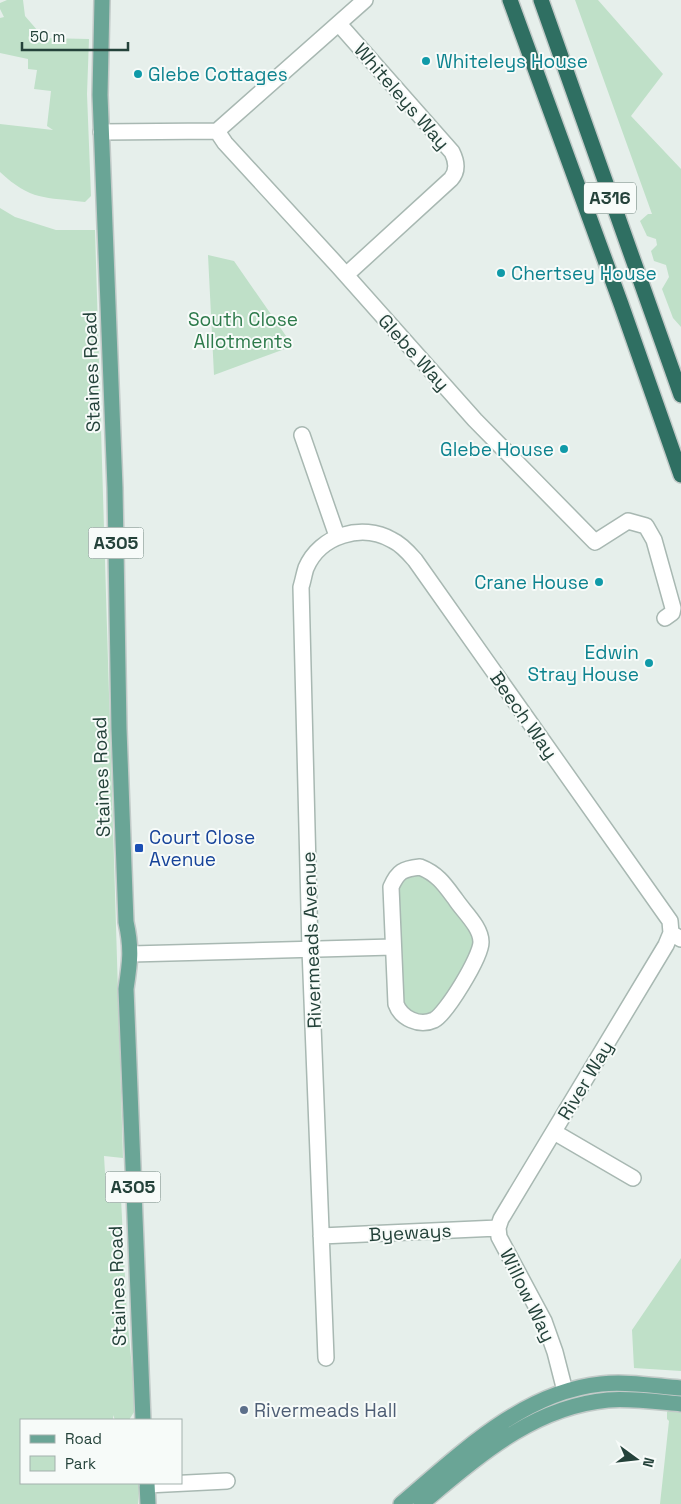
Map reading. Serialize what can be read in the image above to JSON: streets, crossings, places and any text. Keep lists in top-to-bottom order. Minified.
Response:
{"streets":{"highway":["A316"],"main road":["Staines Road","A305"],"street":["Whiteleys Way","Glebe Way","Beech Way","Rivermeads Avenue","River Way","Byeways","Willow Way"]},"crossings":[["Whiteleys Way","Glebe Way"],["Staines Road","A305"],["Beech Way","Rivermeads Avenue"],["Beech Way","River Way"],["Rivermeads Avenue","Byeways"],["River Way","Byeways"],["River Way","Willow Way"],["Byeways","Willow Way"]],"parks":["South Close Allotments"],"places":{"other":["Whiteleys House","Glebe Cottages","Chertsey House","Glebe House","Crane House","Edwin Stray House","Rivermeads Hall"],"transit":["Court Close Avenue"]},"legend":["Road","Park"],"scale_bar":"50 m","north":"right"}
